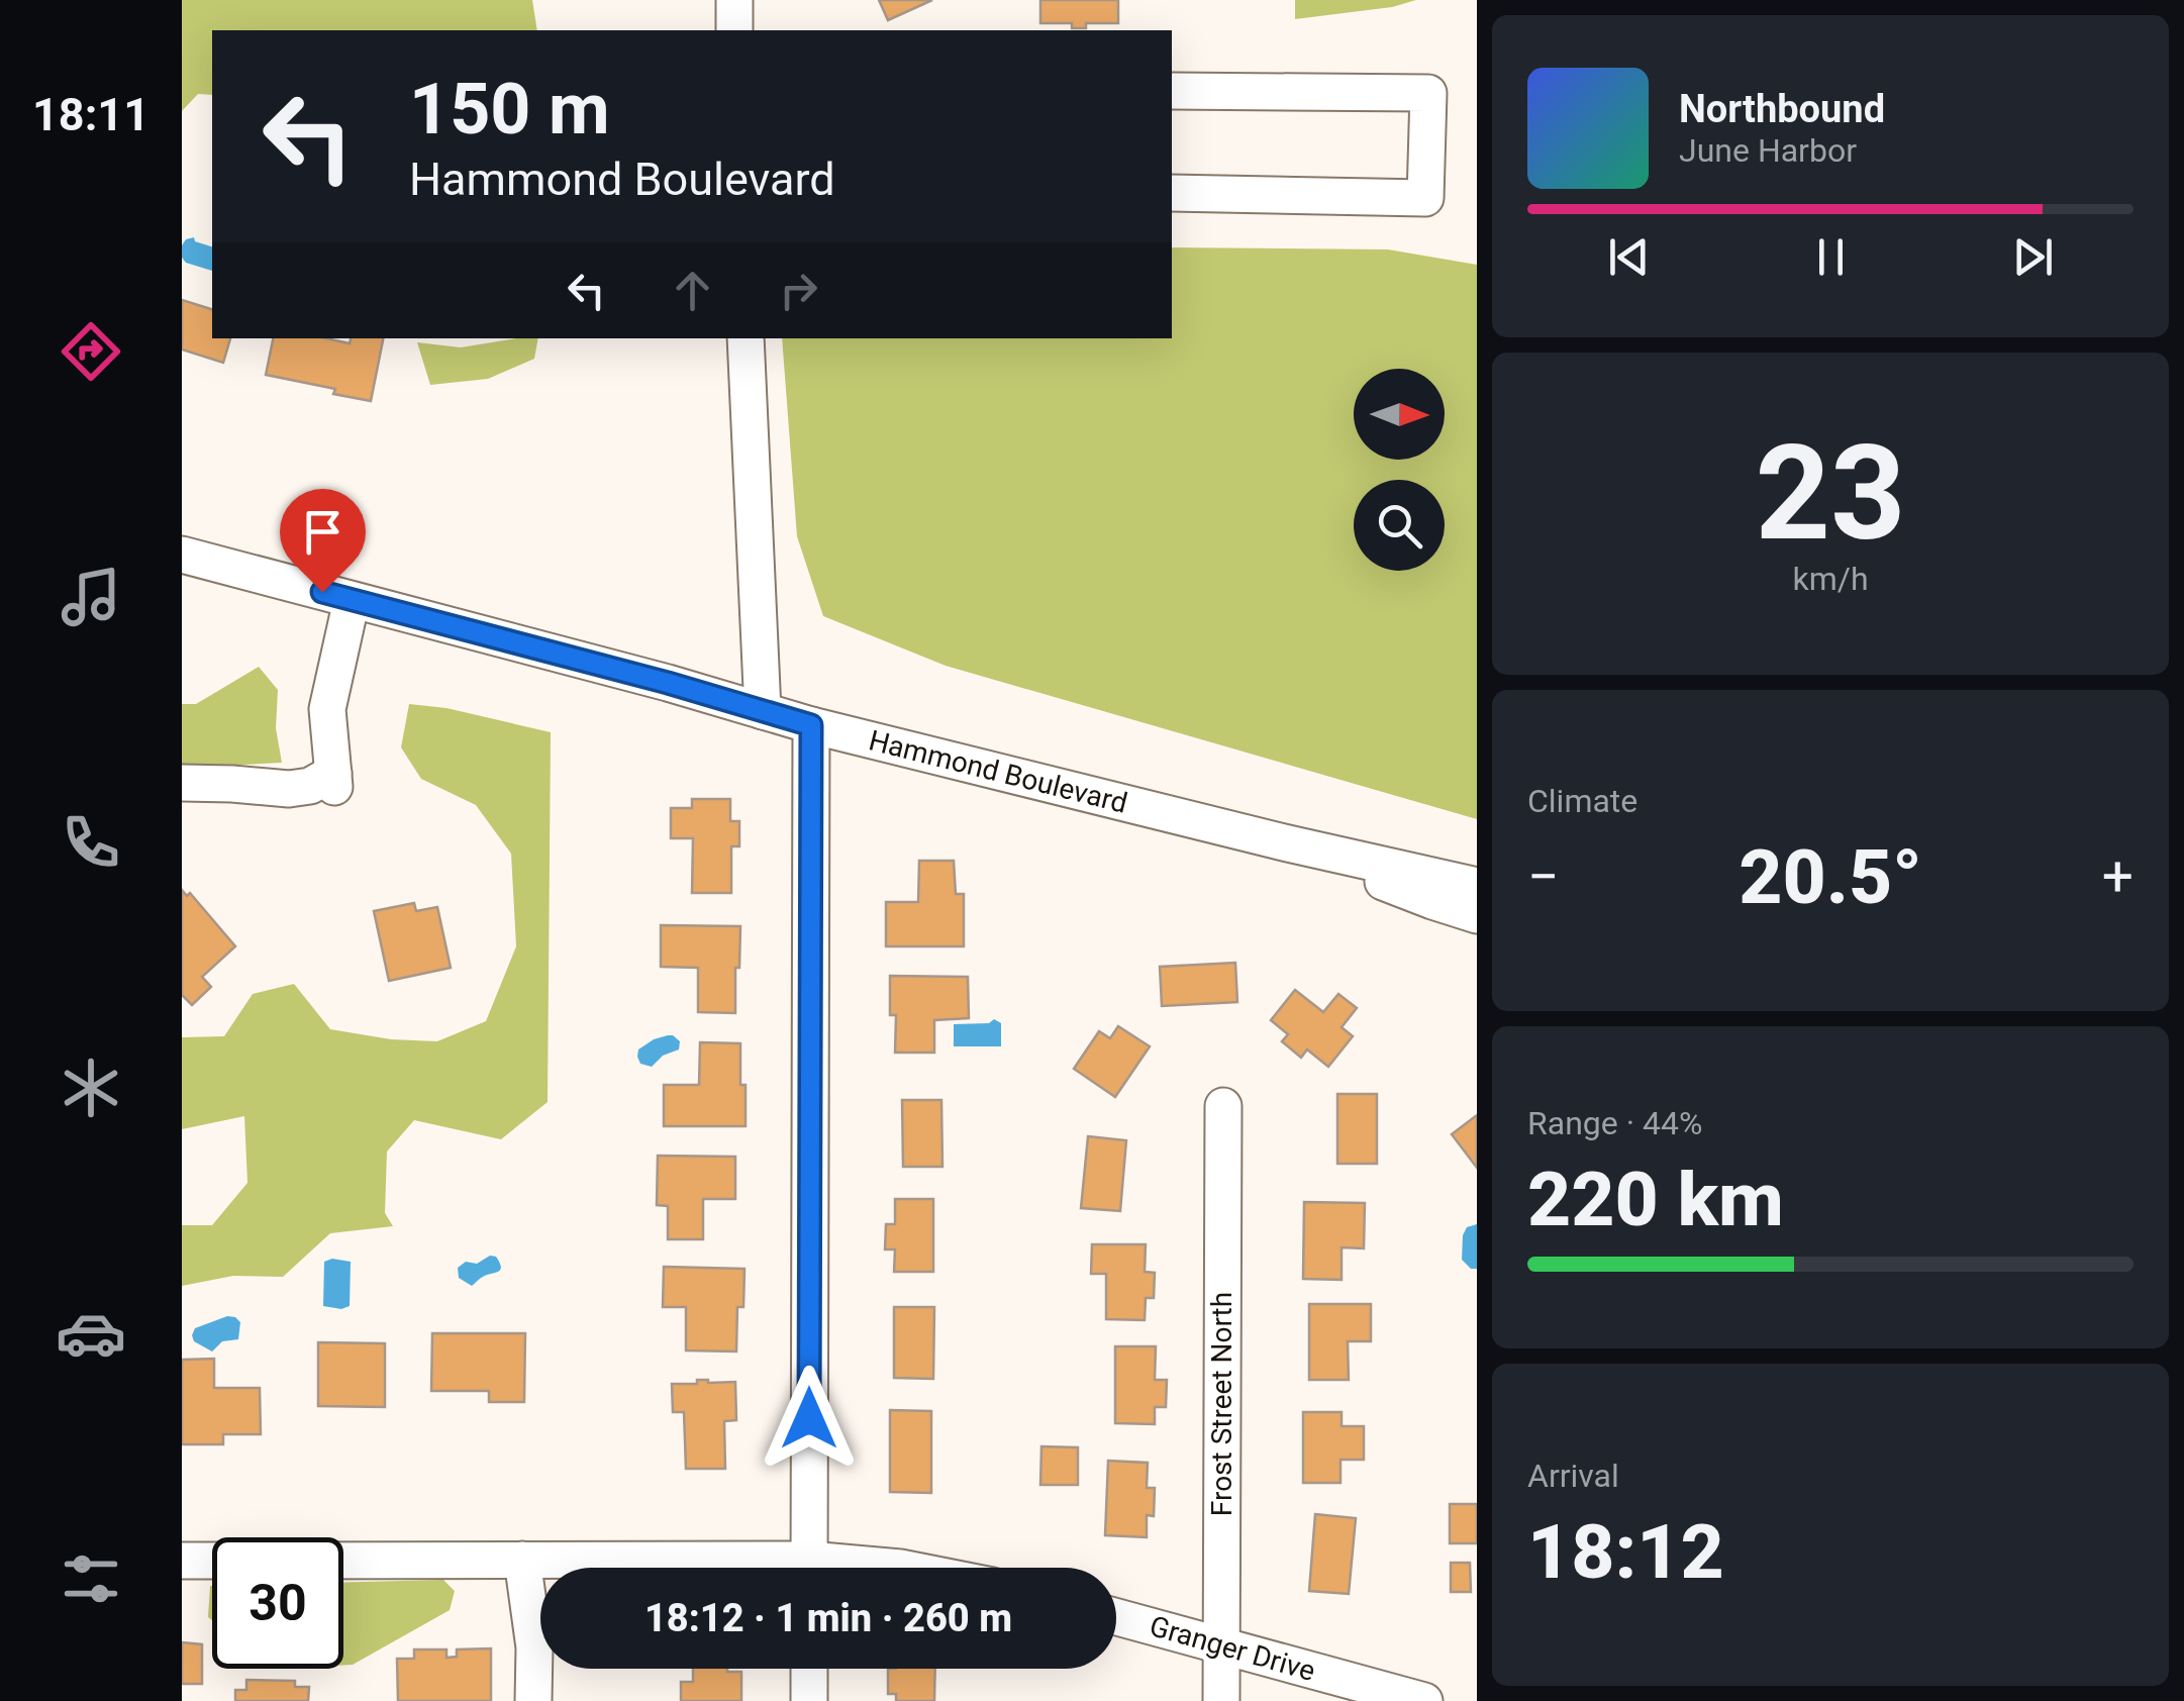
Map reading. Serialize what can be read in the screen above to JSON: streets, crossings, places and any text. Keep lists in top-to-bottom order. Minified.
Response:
{"streets":{"street":["Hammond Boulevard","Frost Street North","Granger Drive"]},"crossings":[["Frost Street North","Granger Drive"]],"north":"right","page":{"tabs":"18:11","turn":["150 m","Hammond Boulevard"],"song":["Northbound","June Harbor"],"tile":[["23","km/h"],"Climate",["Range · 44%","220 km"],["Arrival","18:12"]],"heat":["−","20.5°","+"],"limit":"30","trip":"18:12 · 1 min · 260 m"}}
